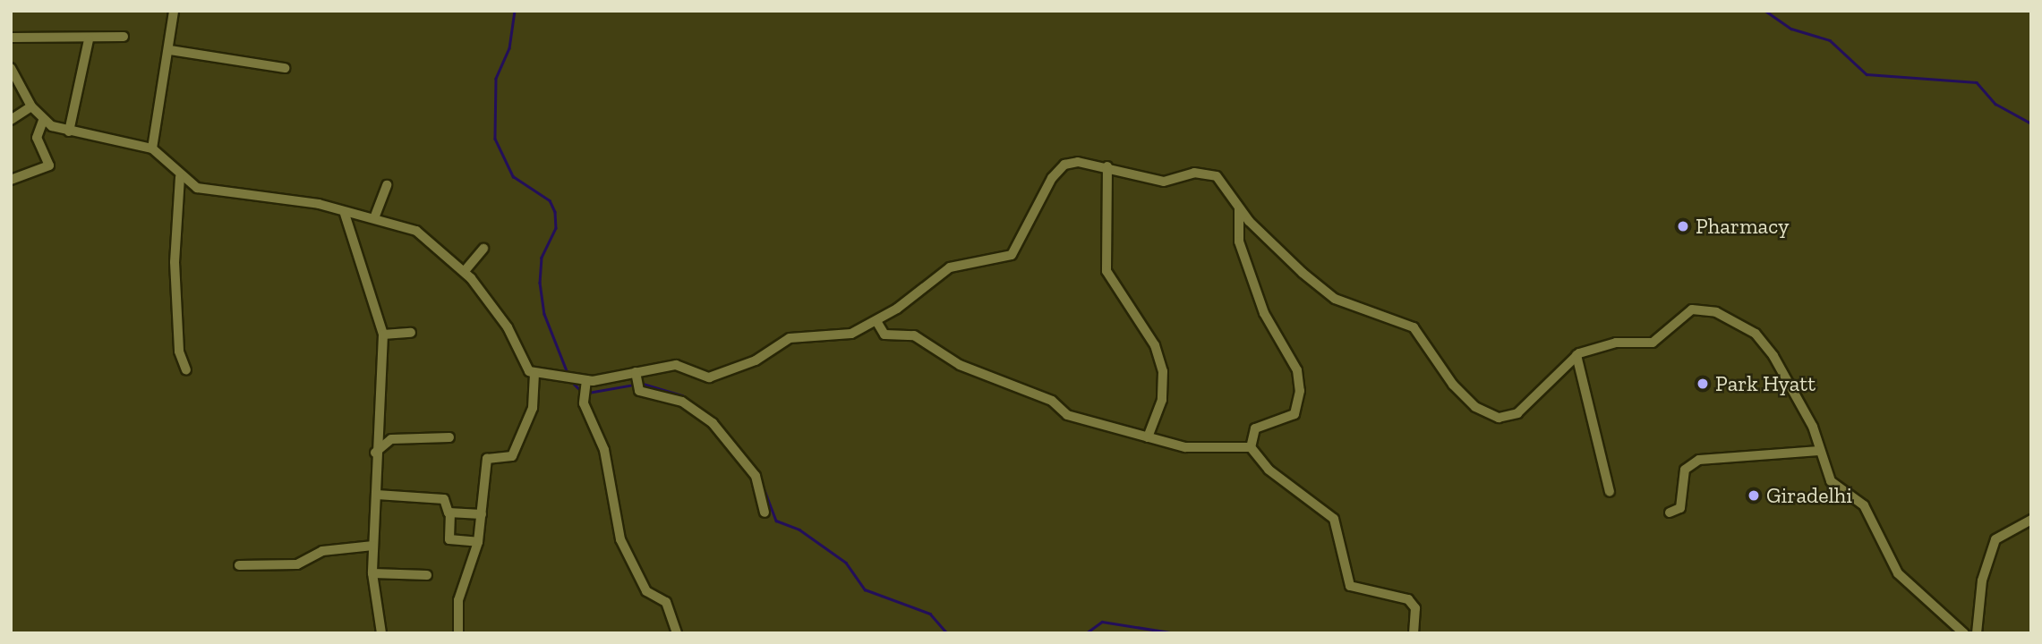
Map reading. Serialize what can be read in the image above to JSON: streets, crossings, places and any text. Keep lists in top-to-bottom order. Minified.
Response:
{"places":["Pharmacy","Park Hyatt","Giradelhi"]}
